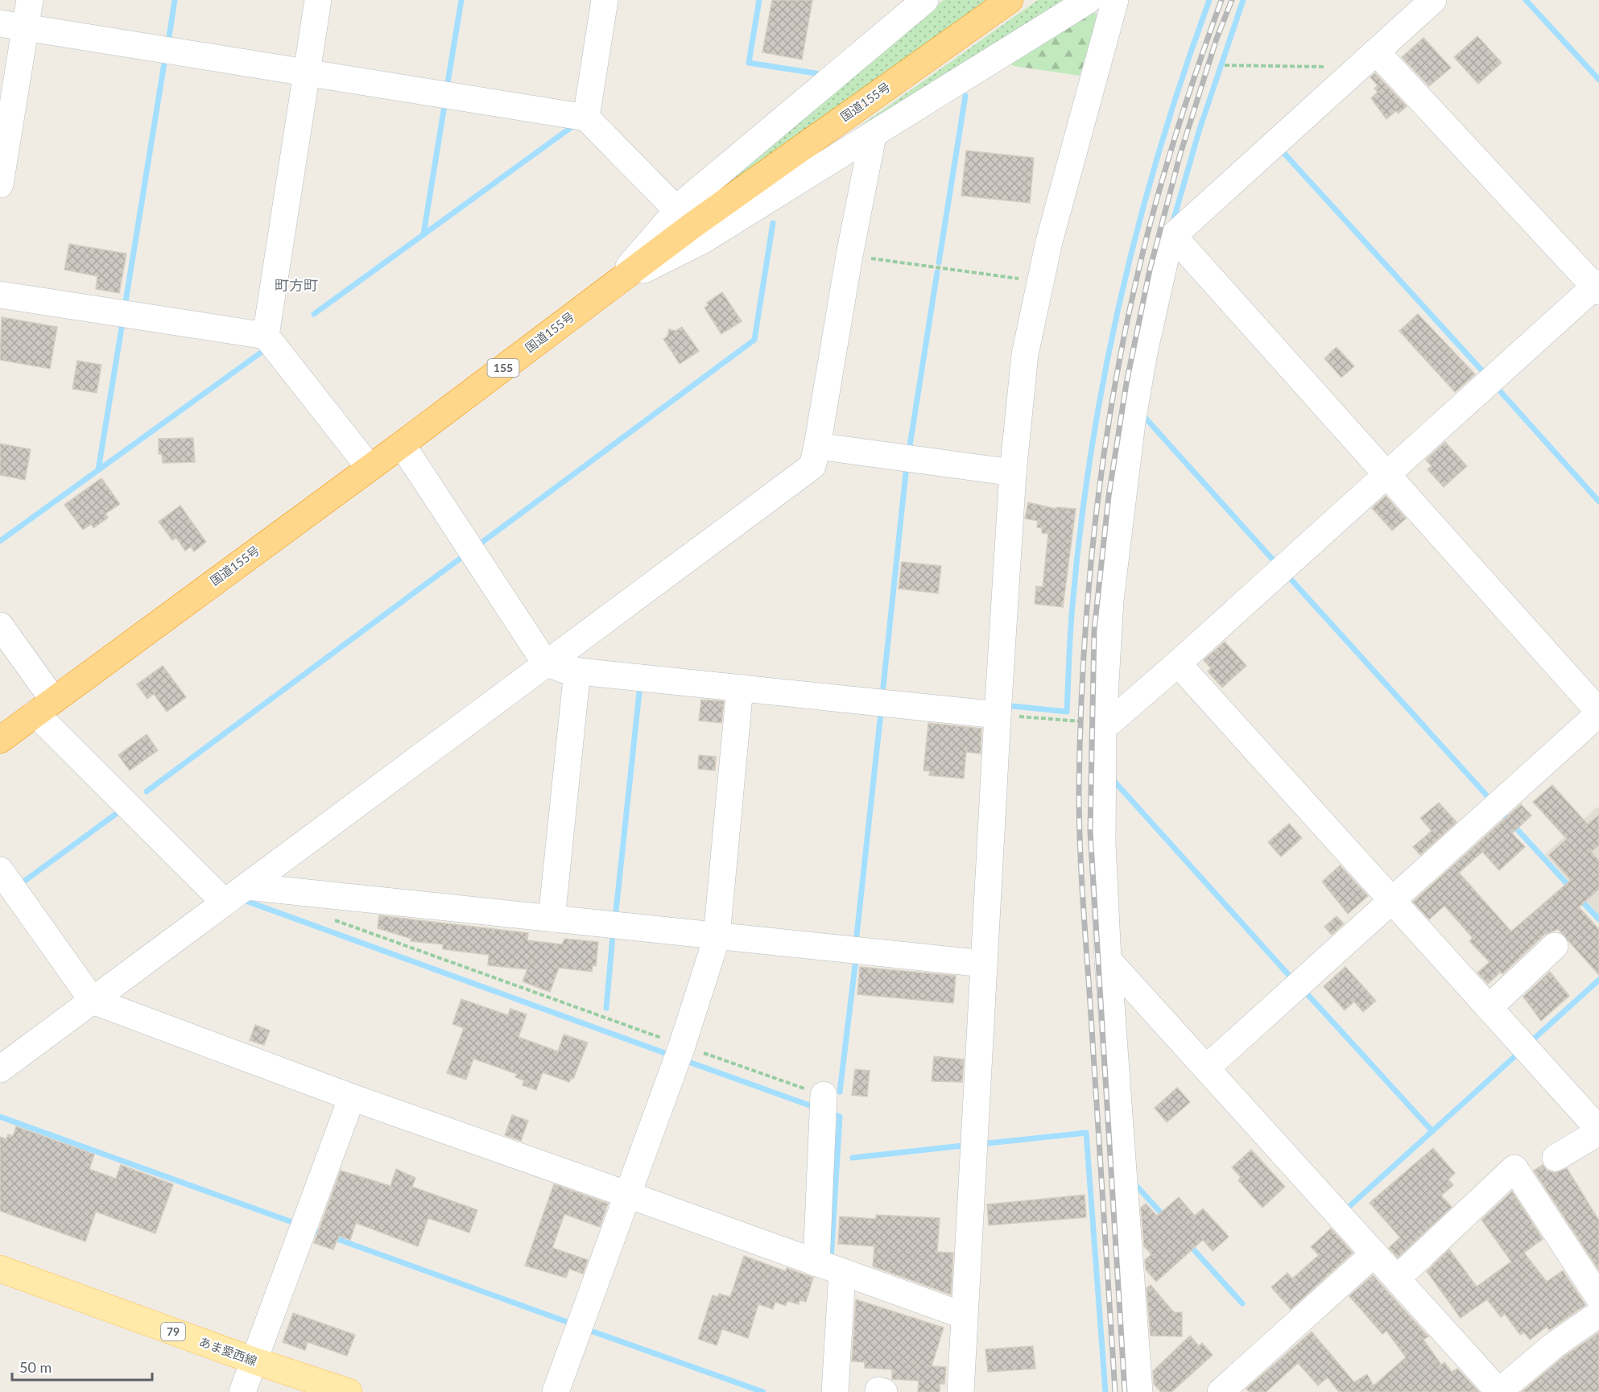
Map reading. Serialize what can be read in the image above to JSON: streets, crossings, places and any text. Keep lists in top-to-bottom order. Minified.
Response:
{"streets":{"highway":["国道155号","155"],"main road":["79","あま愛西線"]},"districts":["町方町"],"scale_bar":"50 m"}
